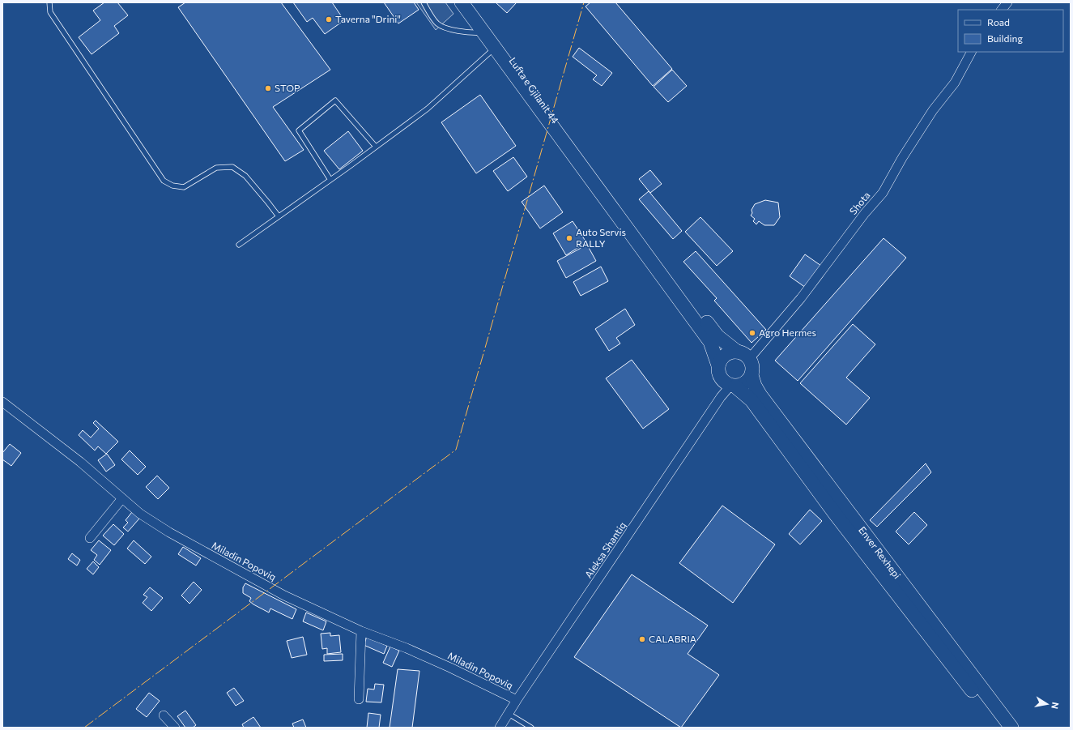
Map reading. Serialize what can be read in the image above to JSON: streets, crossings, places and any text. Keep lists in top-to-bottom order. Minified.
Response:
{"streets":{"main road":["Lufta e Gjilanit 44","Enver Rexhepi"],"street":["Shota","Aleksa Shantiq","Miladin Popoviq"]},"crossings":[["Lufta e Gjilanit 44","Shota"],["Lufta e Gjilanit 44","Aleksa Shantiq"],["Lufta e Gjilanit 44","Enver Rexhepi"],["Shota","Aleksa Shantiq"],["Shota","Enver Rexhepi"],["Aleksa Shantiq","Enver Rexhepi"],["Aleksa Shantiq","Miladin Popoviq"]],"places":["Taverna \"Drini\"","STOP","Auto Servis RALLY","Agro Hermes","CALABRIA"],"legend":["Road","Building"],"north":"right"}
